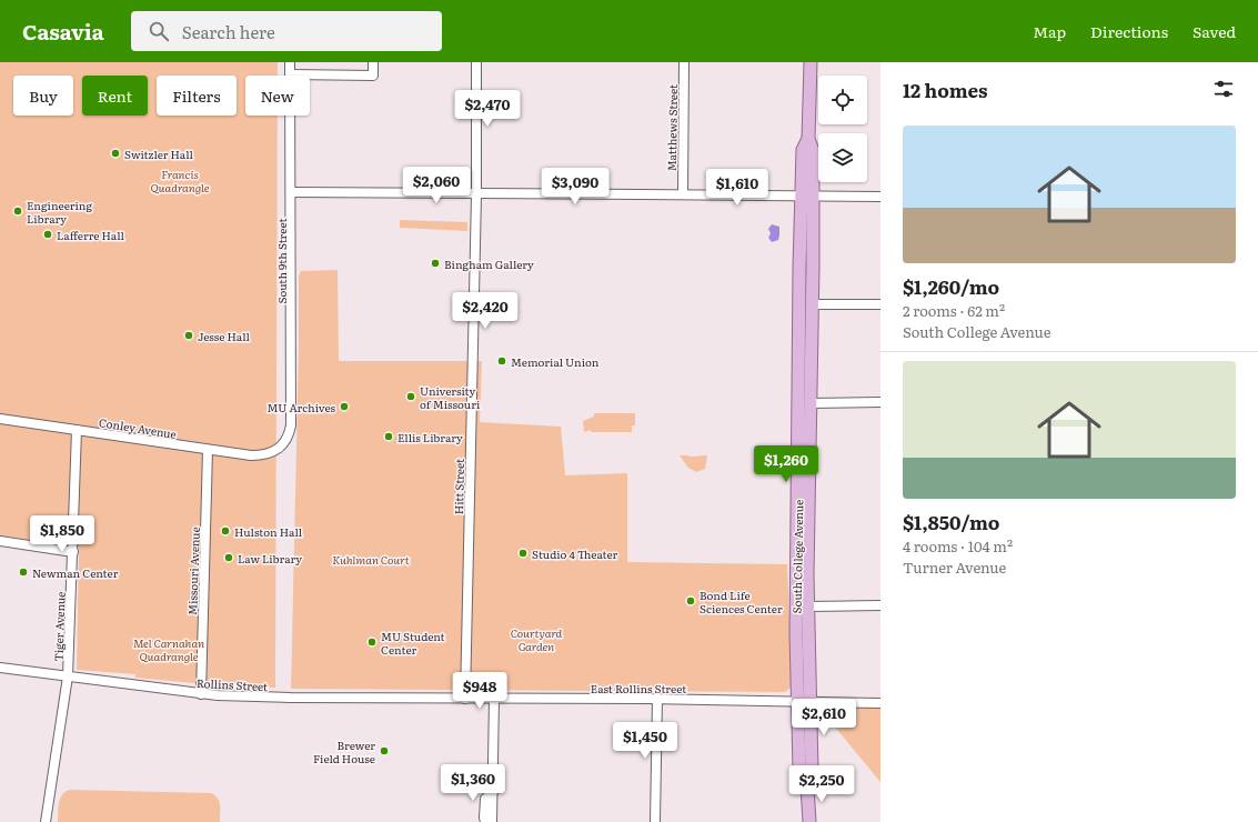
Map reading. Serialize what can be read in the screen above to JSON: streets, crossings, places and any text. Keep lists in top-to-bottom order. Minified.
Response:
{"streets":{"main road":["South College Avenue"],"street":["Matthews Street","South 9th Street","Conley Avenue","Hitt Street","Missouri Avenue","Tiger Avenue","Rollins Street","East Rollins Street"]},"crossings":[["South 9th Street","Conley Avenue"],["Conley Avenue","Missouri Avenue"],["Conley Avenue","Tiger Avenue"],["Hitt Street","Rollins Street"],["Hitt Street","East Rollins Street"],["South College Avenue","East Rollins Street"],["Missouri Avenue","Rollins Street"],["Tiger Avenue","Rollins Street"],["Rollins Street","East Rollins Street"]],"parks":["Francis Quadrangle","Kuhlman Court","Courtyard Garden","Mel Carnahan Quadrangle"],"places":["Switzler Hall","Engineering Library","Lafferre Hall","Bingham Gallery","Jesse Hall","Memorial Union","University of Missouri","MU Archives","Ellis Library","Hulston Hall","Studio 4 Theater","Law Library","Newman Center","Bond Life Sciences Center","MU Student Center","Brewer Field House"],"page":{"header":"Casavia","search":"Search here","nav":["Map","Directions","Saved"],"heading":"12 homes","chip":["Buy","Rent","Filters","New"],"price":["$2,470","$2,060","$3,090","$1,610","$2,420","$1,260","$1,850","$948","$2,610","$1,450","$1,360","$2,250"],"list":[{"name":"$1,260/mo","note":"2 rooms · 62 m² · South College Avenue"},{"name":"$1,850/mo","note":"4 rooms · 104 m² · Turner Avenue"}]}}
